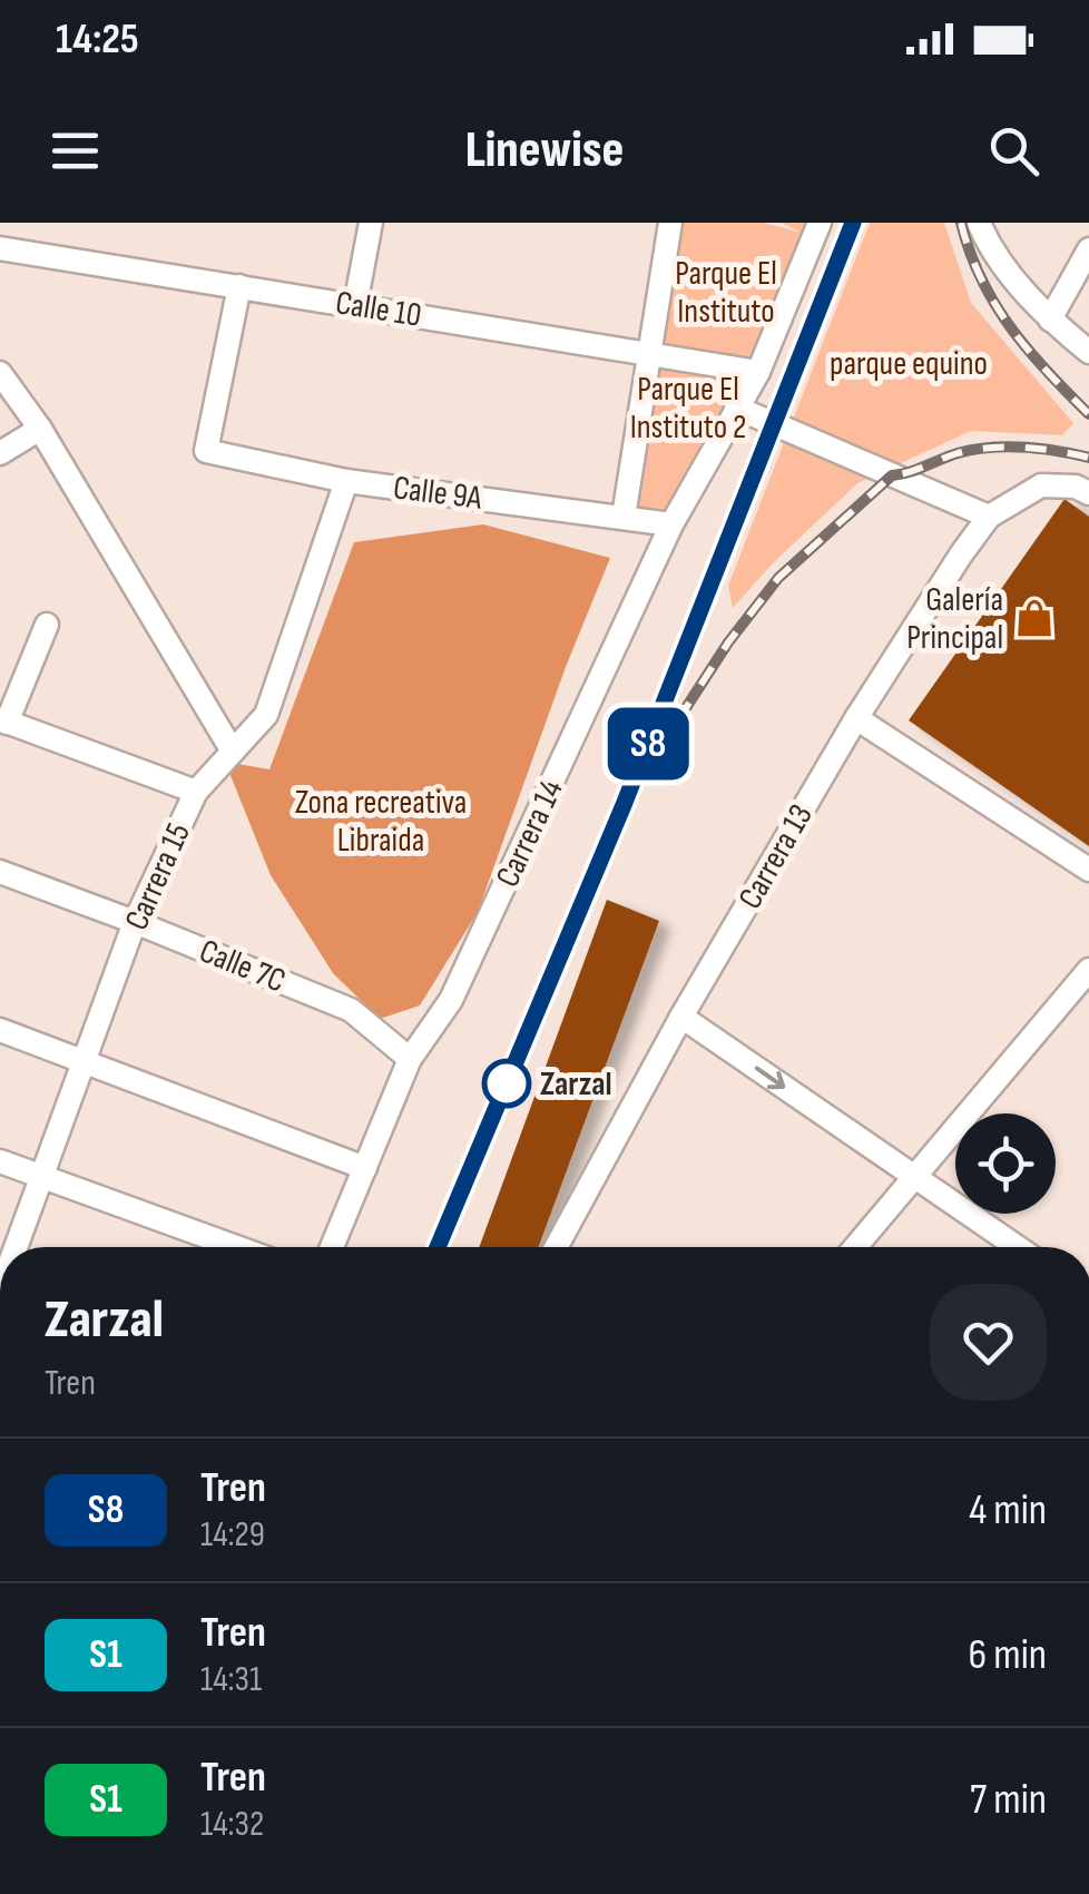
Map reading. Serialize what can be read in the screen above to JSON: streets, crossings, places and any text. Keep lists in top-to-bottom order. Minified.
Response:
{"streets":{"street":["Calle 10","Calle 9A","Carrera 14","Carrera 13","Carrera 15","Calle 7C"]},"crossings":[["Calle 10","Calle 9A"],["Calle 10","Carrera 14"],["Calle 9A","Carrera 14"],["Calle 9A","Carrera 15"],["Carrera 14","Calle 7C"],["Carrera 15","Calle 7C"]],"parks":["Parque El Instituto","parque equino","Parque El Instituto 2","Zona recreativa Libraida"],"places":{"shop":["Galería Principal"],"other":["Zarzal"]},"page":{"status":"14:25","header":"Linewise","on_map":"S8","heading":["Zarzal","Tren"],"list":[{"mark":"S8","name":"Tren","note":"14:29","value":"4 min"},{"mark":"S1","name":"Tren","note":"14:31","value":"6 min"},{"mark":"S1","name":"Tren","note":"14:32","value":"7 min"}]}}
